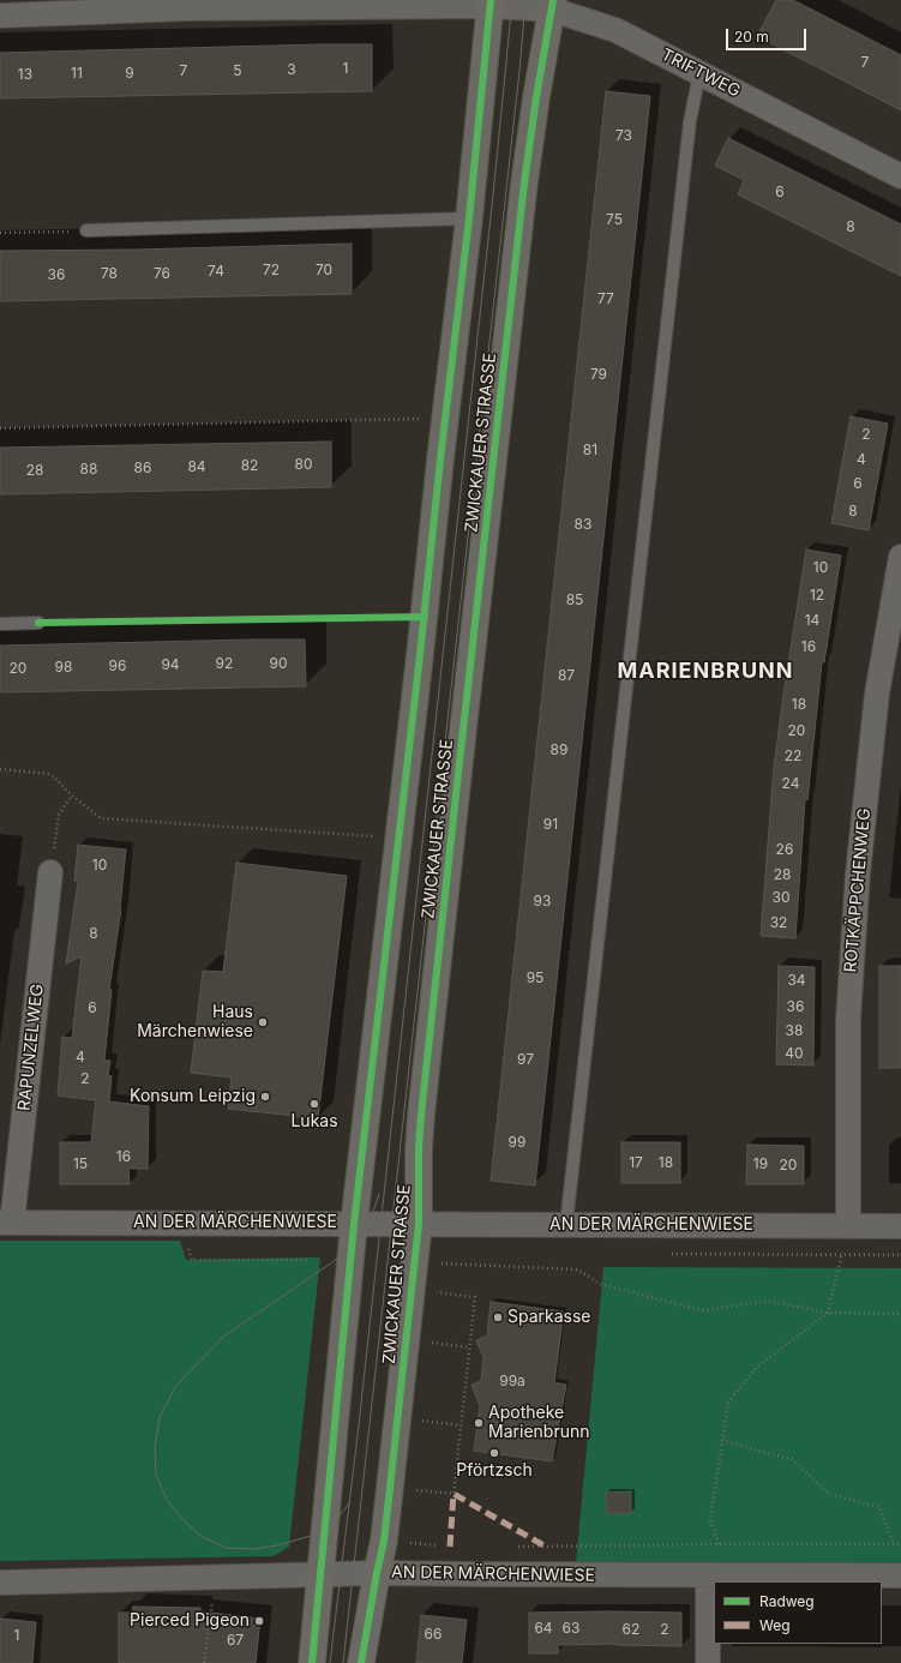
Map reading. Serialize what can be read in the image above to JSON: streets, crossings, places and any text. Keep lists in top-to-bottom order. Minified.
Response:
{"streets":{"main road":["ZWICKAUER STRASSE"],"street":["TRIFTWEG","ROTKÄPPCHENWEG","RAPUNZELWEG","AN DER MÄRCHENWIESE"]},"crossings":[["TRIFTWEG","ZWICKAUER STRASSE"],["ZWICKAUER STRASSE","AN DER MÄRCHENWIESE"],["ROTKÄPPCHENWEG","AN DER MÄRCHENWIESE"],["RAPUNZELWEG","AN DER MÄRCHENWIESE"]],"districts":["MARIENBRUNN"],"places":["Haus Märchenwiese","Konsum Leipzig","Lukas","Sparkasse","Apotheke Marienbrunn","Pförtzsch","Pierced Pigeon"],"house_numbers":["7","1","3","7","5","11","9","13","73","6","75","8","72","70","74","78","76","36","77","79","2","81","4","80","82","84","86","88","28","6","8","83","10","12","85","14","16","92","90","94","96","98","20","87","18","20","89","22","24","91","26","10","28","30","93","32","8","95","34","36","6","38","40","4","97","2","99","16","17","18","15","19","20","99a","64","63","62","2","66","1","67"],"legend":["Radweg","Weg"],"scale_bar":"20 m"}
